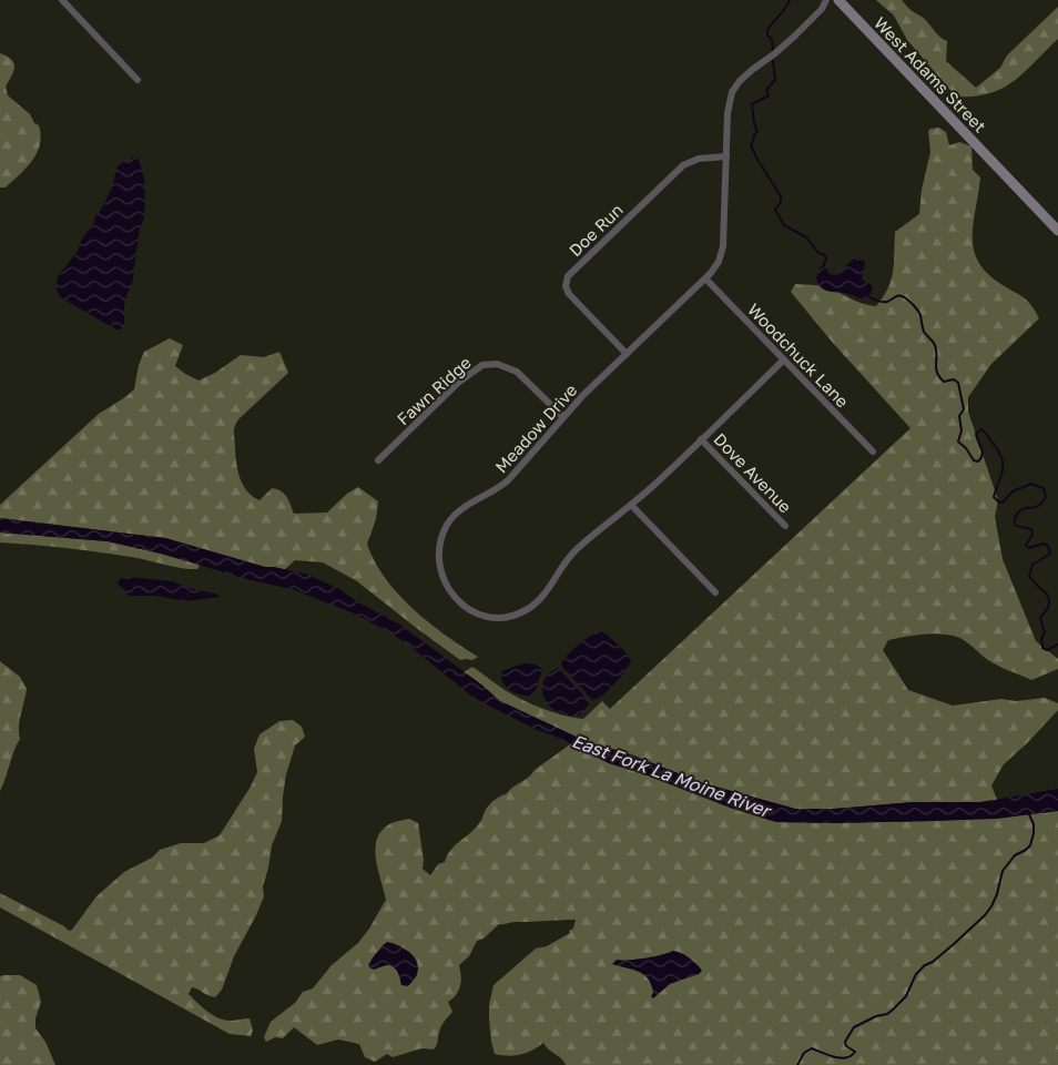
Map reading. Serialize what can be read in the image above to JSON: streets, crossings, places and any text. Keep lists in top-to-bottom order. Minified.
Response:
{"streets":{"street":["West Adams Street","Doe Run","Woodchuck Lane","Fawn Ridge","Meadow Drive","Dove Avenue"]},"crossings":[["Doe Run","Meadow Drive"],["Woodchuck Lane","Meadow Drive"],["Fawn Ridge","Meadow Drive"],["Meadow Drive","Dove Avenue"]],"water":["East Fork La Moine River"]}
